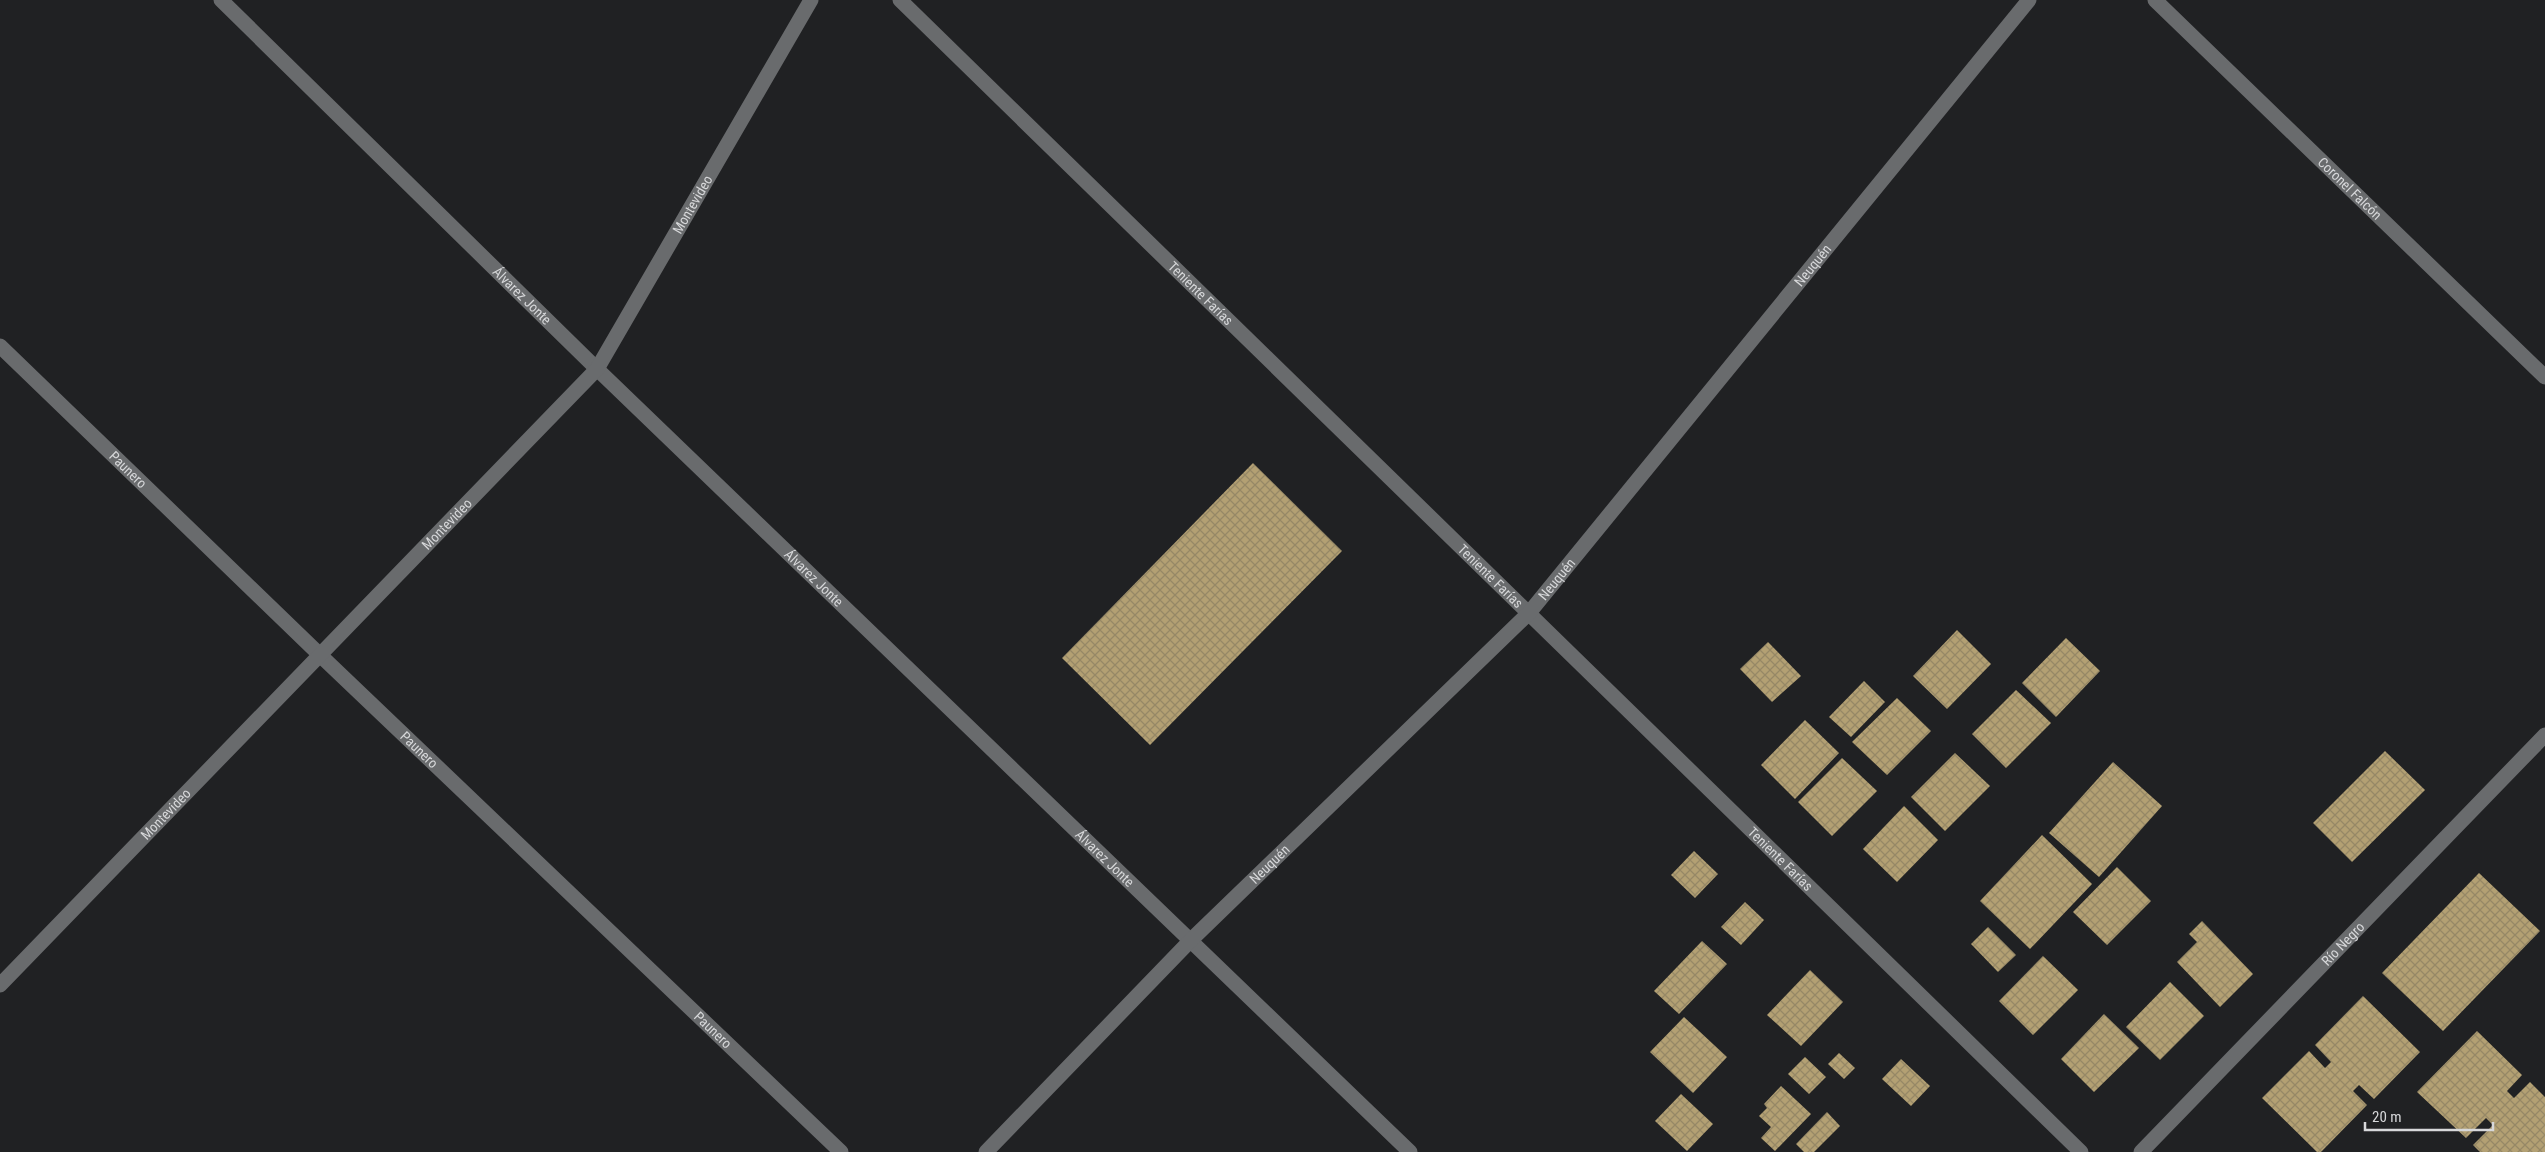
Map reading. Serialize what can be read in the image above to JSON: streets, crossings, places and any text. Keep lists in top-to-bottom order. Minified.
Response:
{"streets":{"street":["Coronel Falcón","Montevideo","Neuquén","Teniente Farías","Álvarez Jonte","Paunero","Río Negro"]},"crossings":[["Montevideo","Álvarez Jonte"],["Montevideo","Paunero"],["Neuquén","Teniente Farías"],["Neuquén","Álvarez Jonte"]],"scale_bar":"20 m"}
